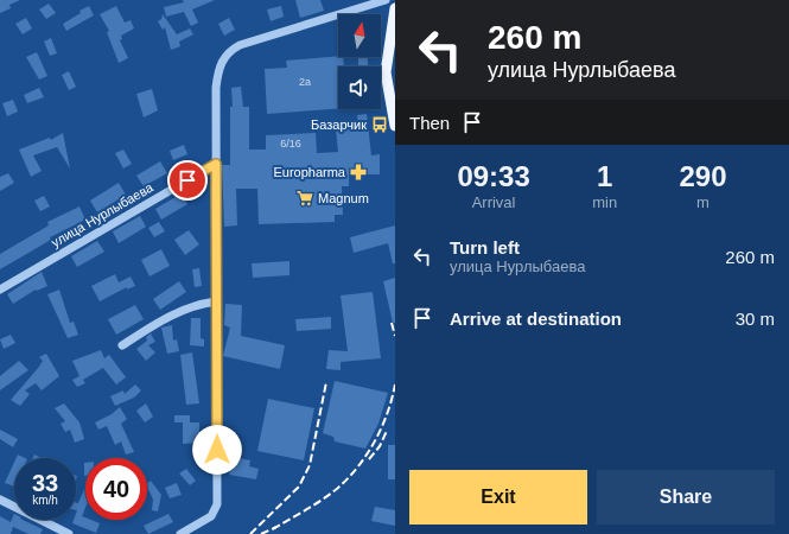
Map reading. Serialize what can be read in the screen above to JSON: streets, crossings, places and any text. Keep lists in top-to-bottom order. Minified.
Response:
{"streets":{"street":["улица Нурлыбаева"]},"places":{"bus stop":["Базарчик"],"pharmacy":["Europharma"],"supermarket":["Magnum"]},"house_numbers":["2а","6/16"],"north":"top","page":{"turn":["260 m","улица Нурлыбаева"],"then":"Then","eta":["09:33","Arrival","1","min","290","m"],"list":[{"name":"Turn left","note":"улица Нурлыбаева","value":"260 m"},{"name":"Arrive at destination","value":"30 m"}],"speed":"33 km/h","limit":"40","buttons":["Exit","Share"]}}
